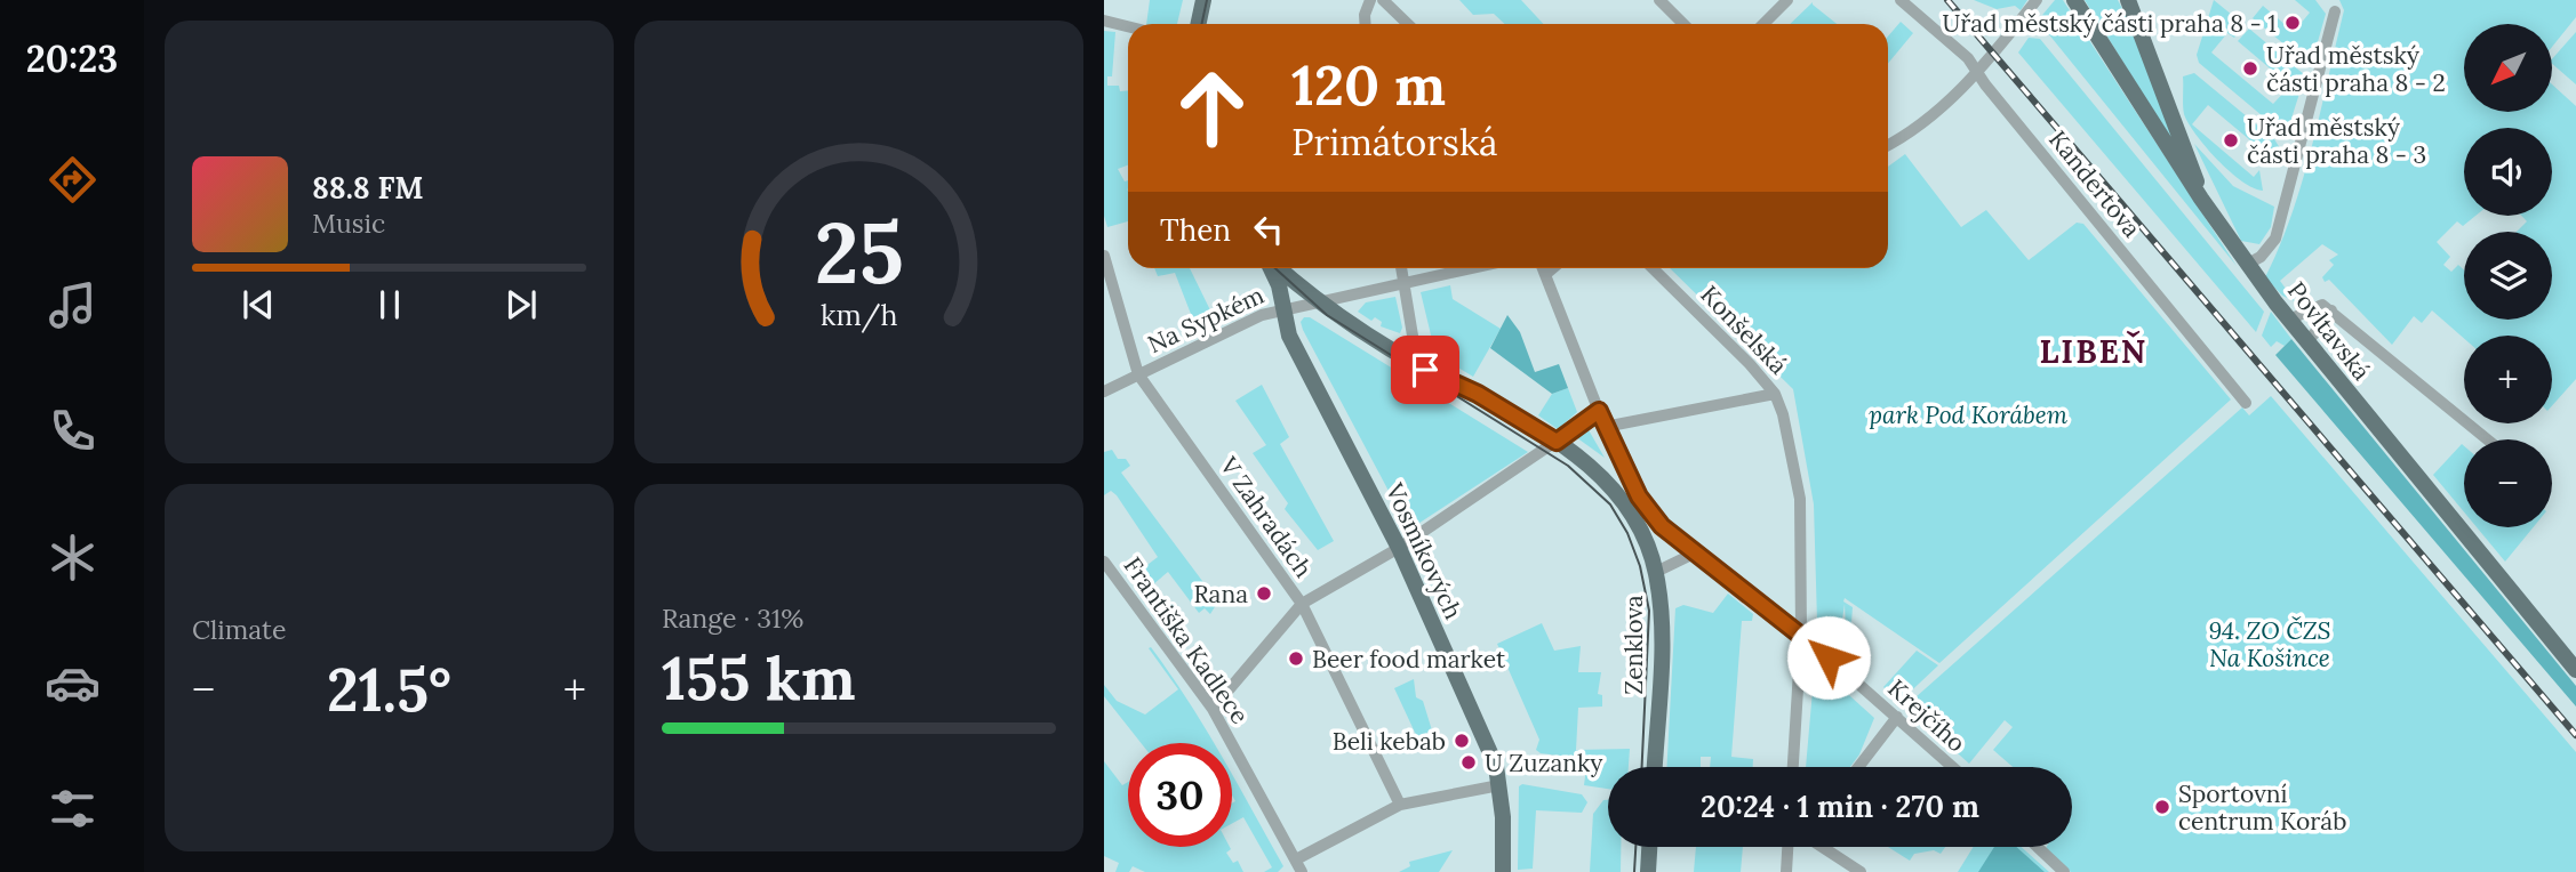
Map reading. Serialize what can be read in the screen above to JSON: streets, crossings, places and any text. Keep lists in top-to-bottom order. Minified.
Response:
{"streets":{"main road":["Povltavská","Vosmíkových","Zenklova"],"street":["Kandertova","Na Sypkém","Konšelská","V Zahradách","Františka Kadlece","Krejčího"]},"crossings":[["Na Sypkém","V Zahradách"],["Na Sypkém","Vosmíkových"],["Konšelská","Krejčího"]],"districts":["LIBEŇ"],"parks":["park Pod Korábem","94. ZO ČZS Na Košince"],"places":["Uřad městský části praha 8 - 1","Uřad městský části praha 8 - 2","Uřad městský části praha 8 - 3","Rana","Beer food market","Beli kebab","U Zuzanky","Sportovní centrum Koráb"],"north":"bottom left","page":{"tabs":"20:23","map_buttons":["+","−"],"turn":["120 m","Primátorská"],"song":["88.8 FM","Music"],"then":"Then","tile":["Climate",["Range · 31%","155 km"]],"heat":["−","21.5°","+"],"limit":"30","trip":"20:24 · 1 min · 270 m","gauge":["25","km/h"]}}
